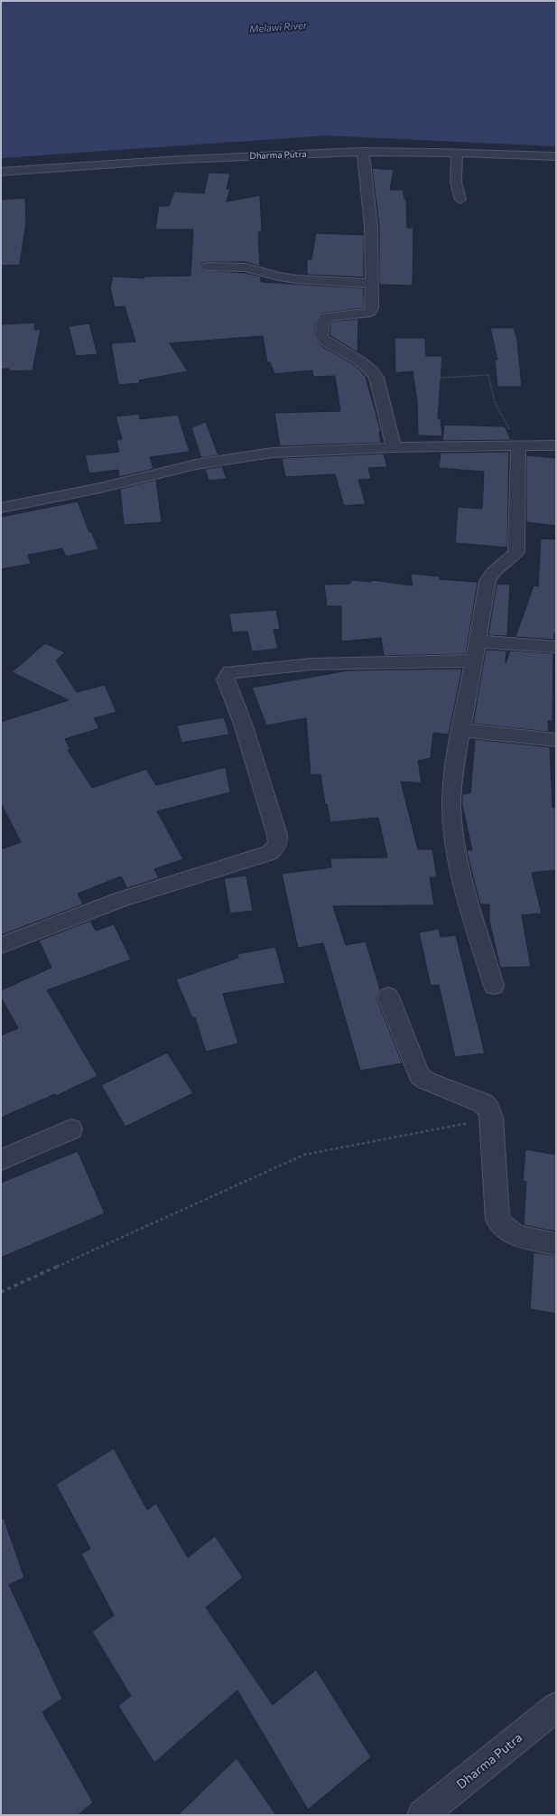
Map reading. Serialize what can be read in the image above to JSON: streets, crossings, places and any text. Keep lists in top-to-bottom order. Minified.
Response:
{"streets":{"street":["Dharma Putra"]},"water":["Melawi River"]}
